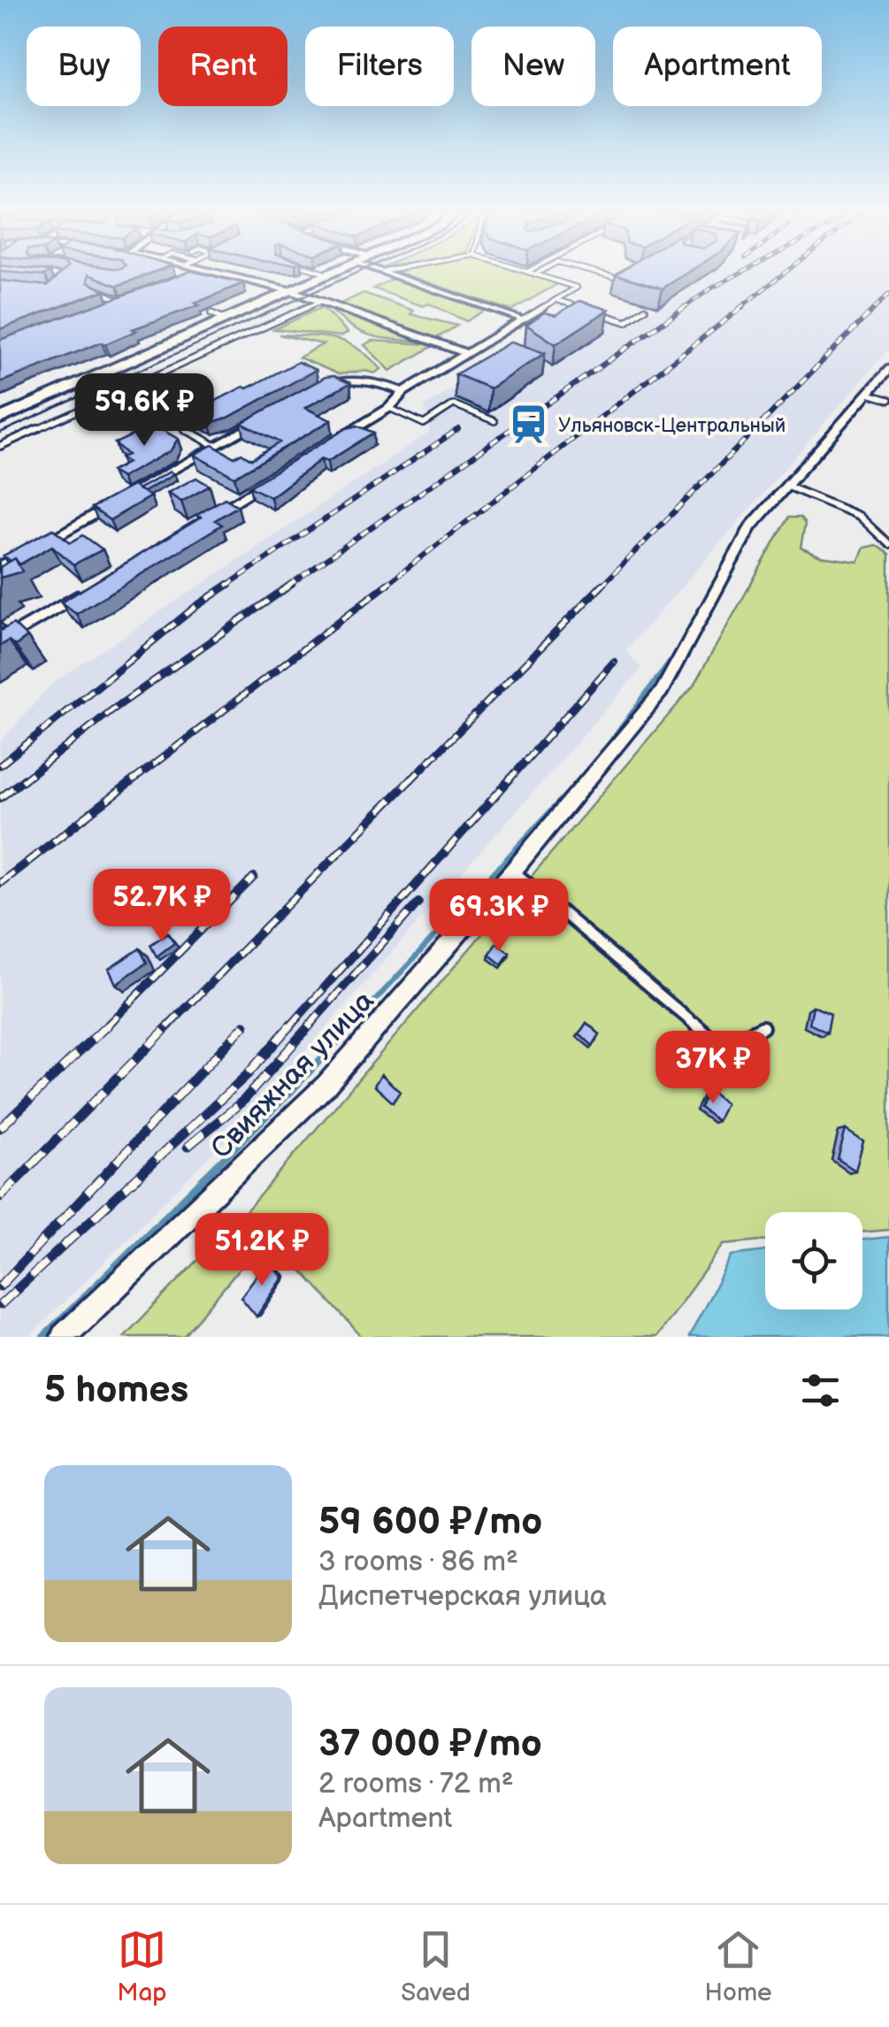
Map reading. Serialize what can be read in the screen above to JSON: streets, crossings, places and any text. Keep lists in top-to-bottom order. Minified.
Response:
{"streets":{"street":["Свияжная улица"]},"places":{"station":["Ульяновск-Центральный"]},"page":{"chip":["Buy","Rent","Filters","New","Apartment"],"price":["59.6K ₽","52.7K ₽","69.3K ₽","37K ₽","51.2K ₽"],"heading":"5 homes","list":[{"name":"59 600 ₽/mo","note":"3 rooms · 86 m² · Диспетчерская улица"},{"name":"37 000 ₽/mo","note":"2 rooms · 72 m² · Apartment"}],"tabs":["Map","Saved","Home"]}}
